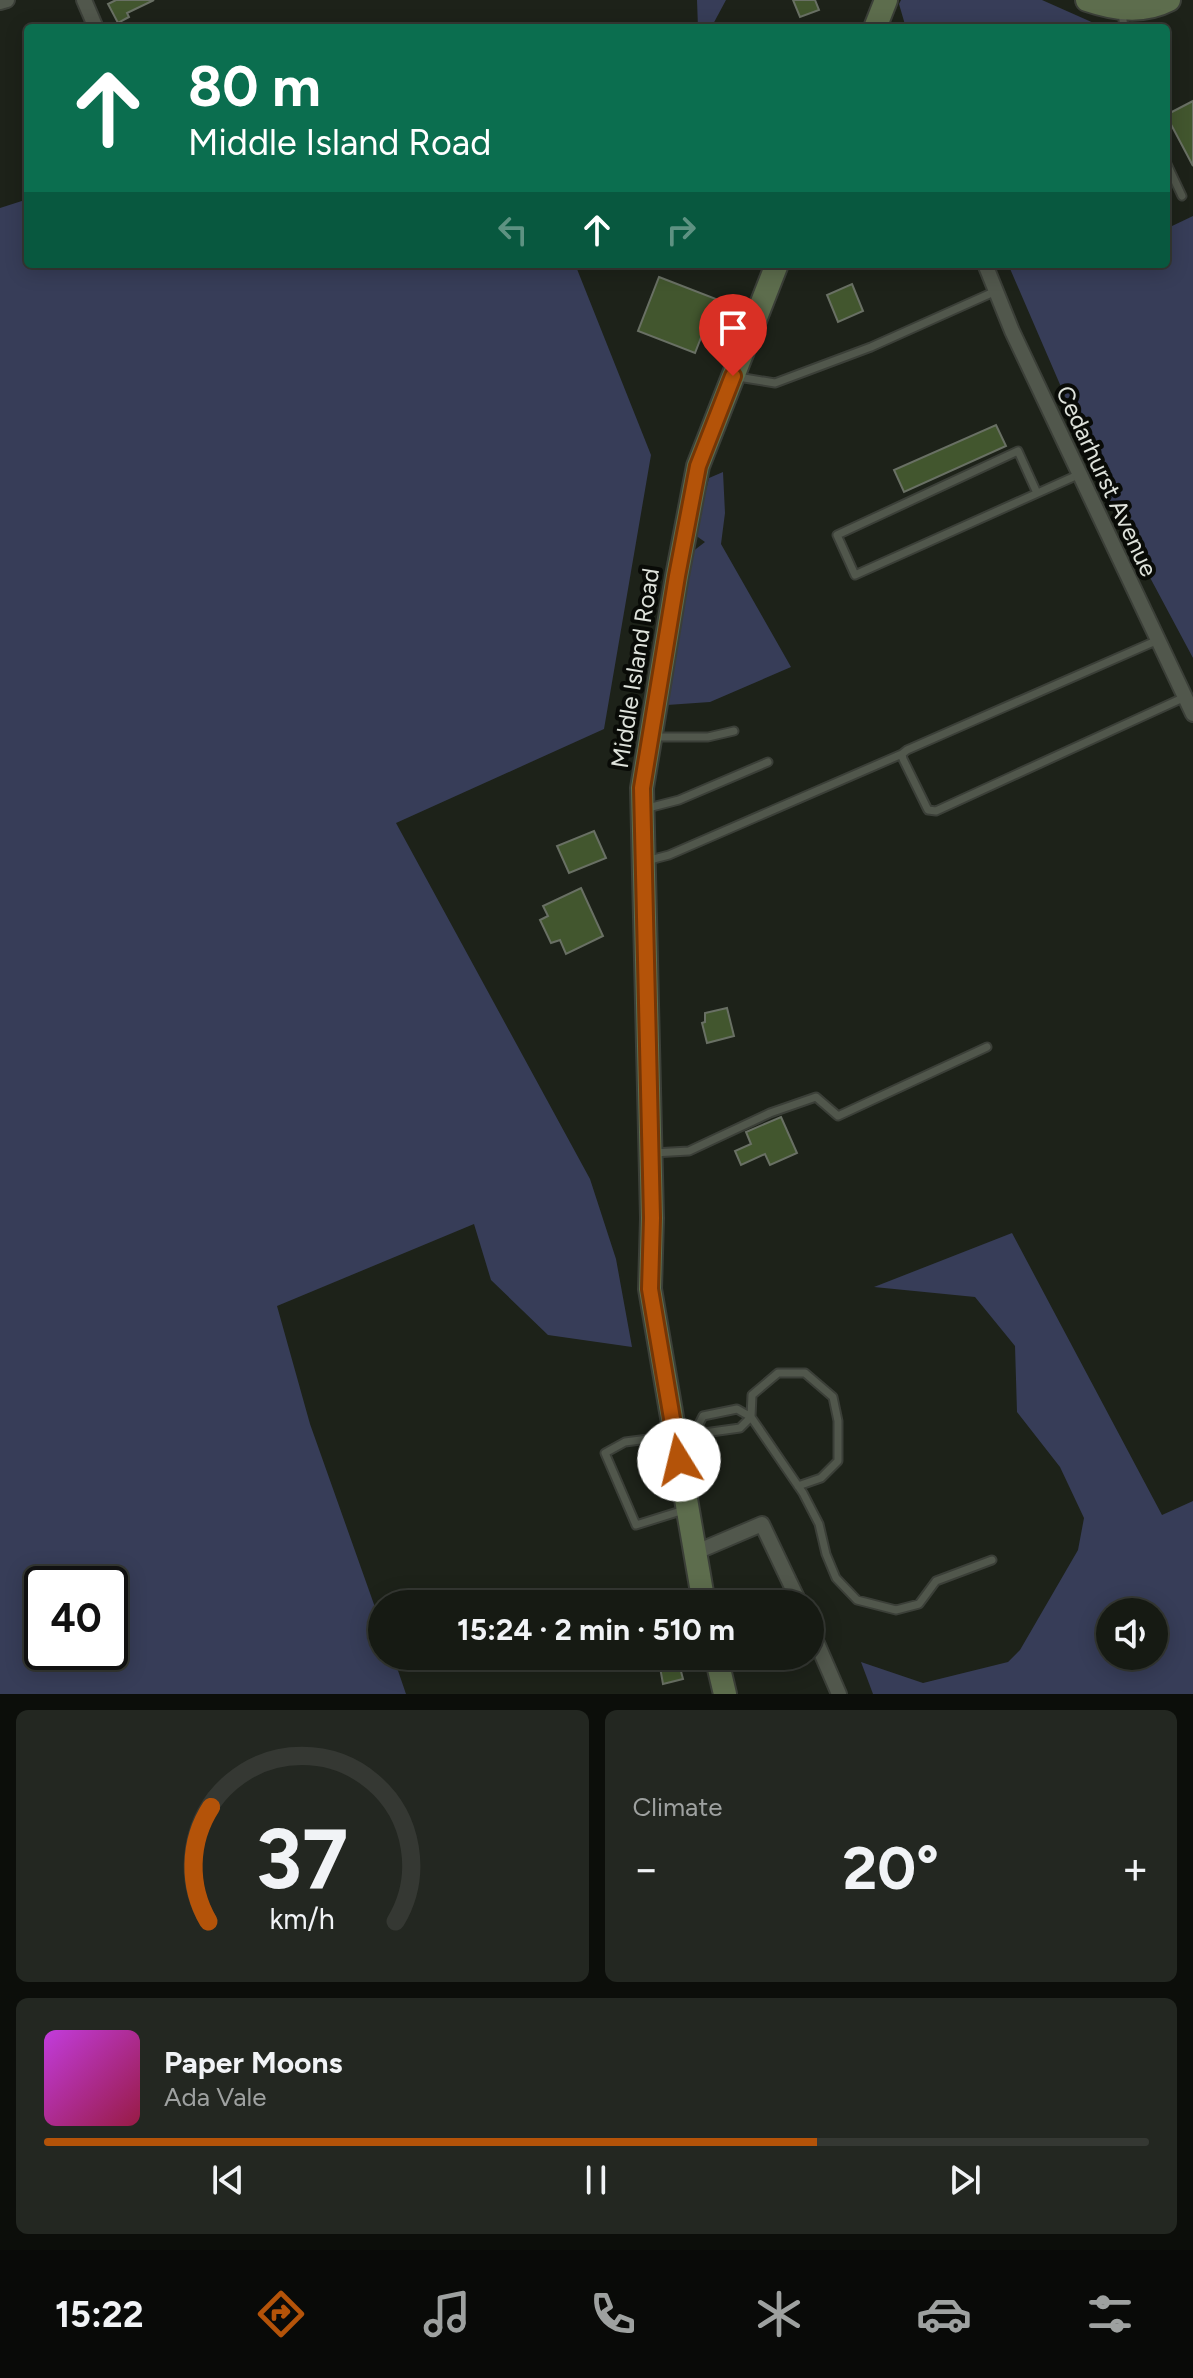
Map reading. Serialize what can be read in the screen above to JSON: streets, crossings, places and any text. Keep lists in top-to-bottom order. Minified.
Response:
{"streets":{"street":["Cedarhurst Avenue","Middle Island Road"]},"page":{"turn":["80 m","Middle Island Road"],"limit":"40","trip":"15:24 · 2 min · 510 m","tile":"Climate","heat":["−","20°","+"],"song":["Paper Moons","Ada Vale"],"tabs":"15:22","gauge":["37","km/h"]}}
